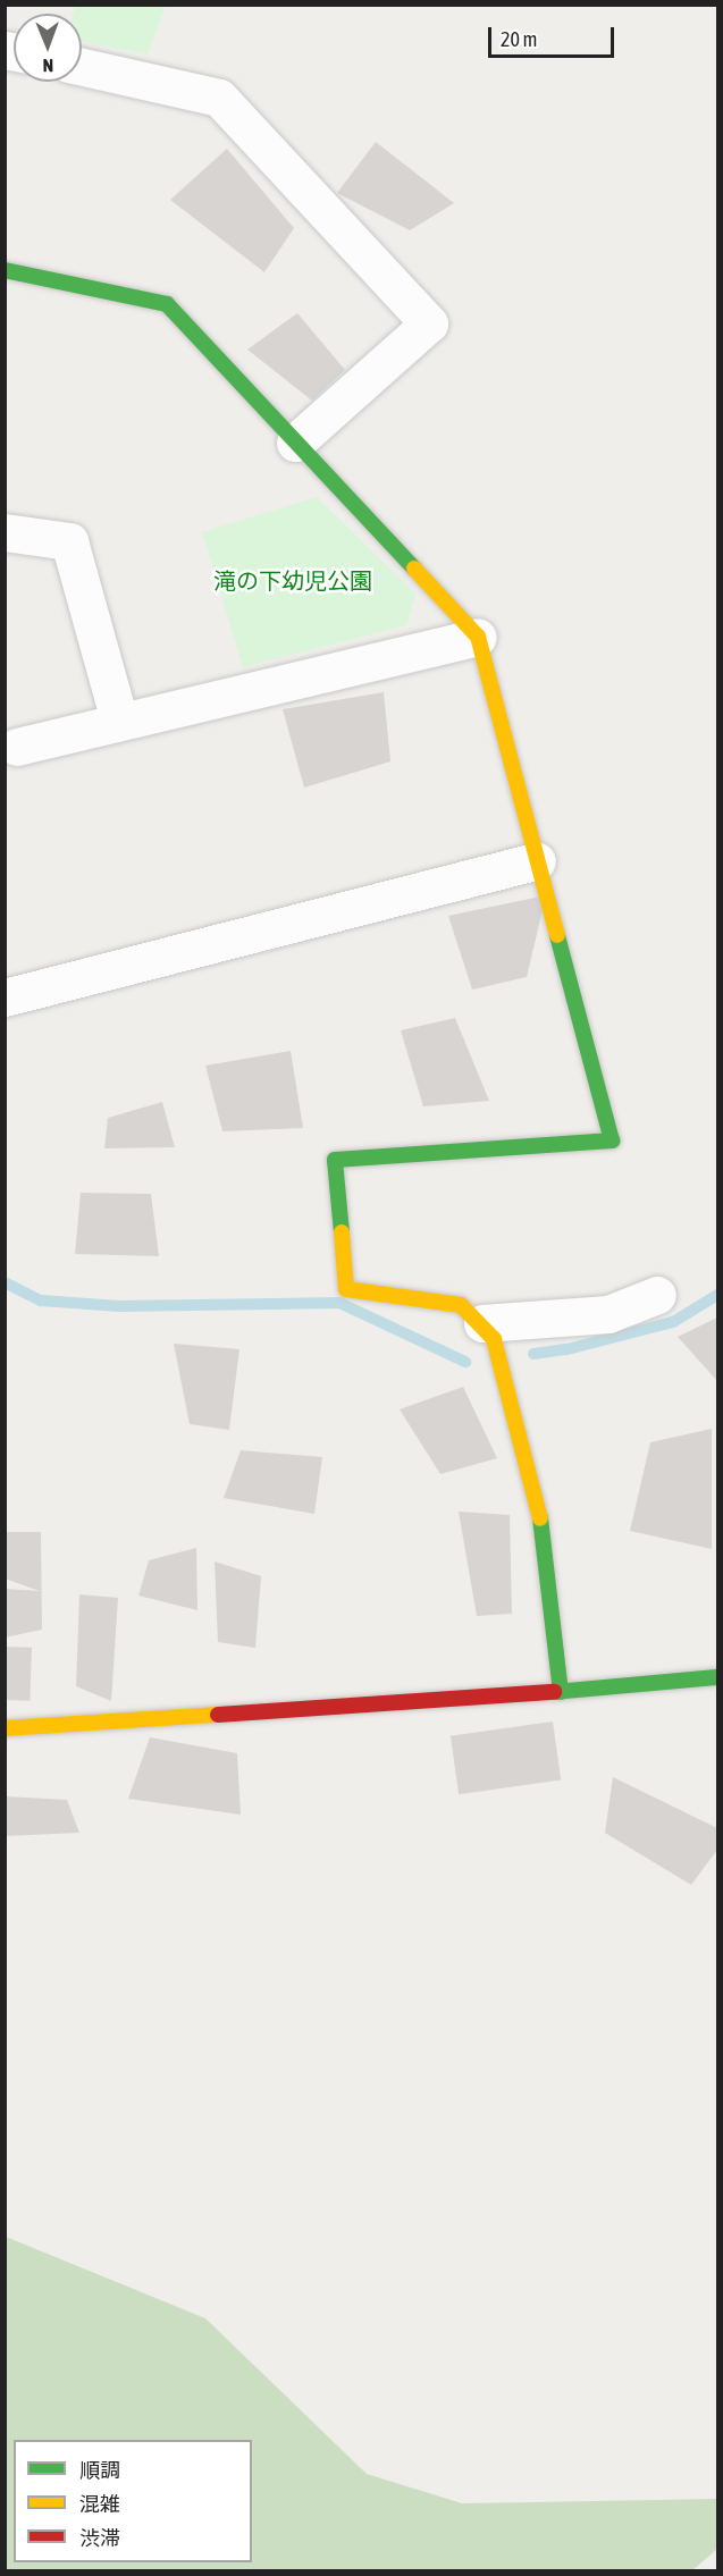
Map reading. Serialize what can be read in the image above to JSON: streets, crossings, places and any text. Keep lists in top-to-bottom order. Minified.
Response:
{"parks":["滝の下幼児公園"],"legend":["順調","混雑","渋滞"],"scale_bar":"20 m","north":"bottom"}
